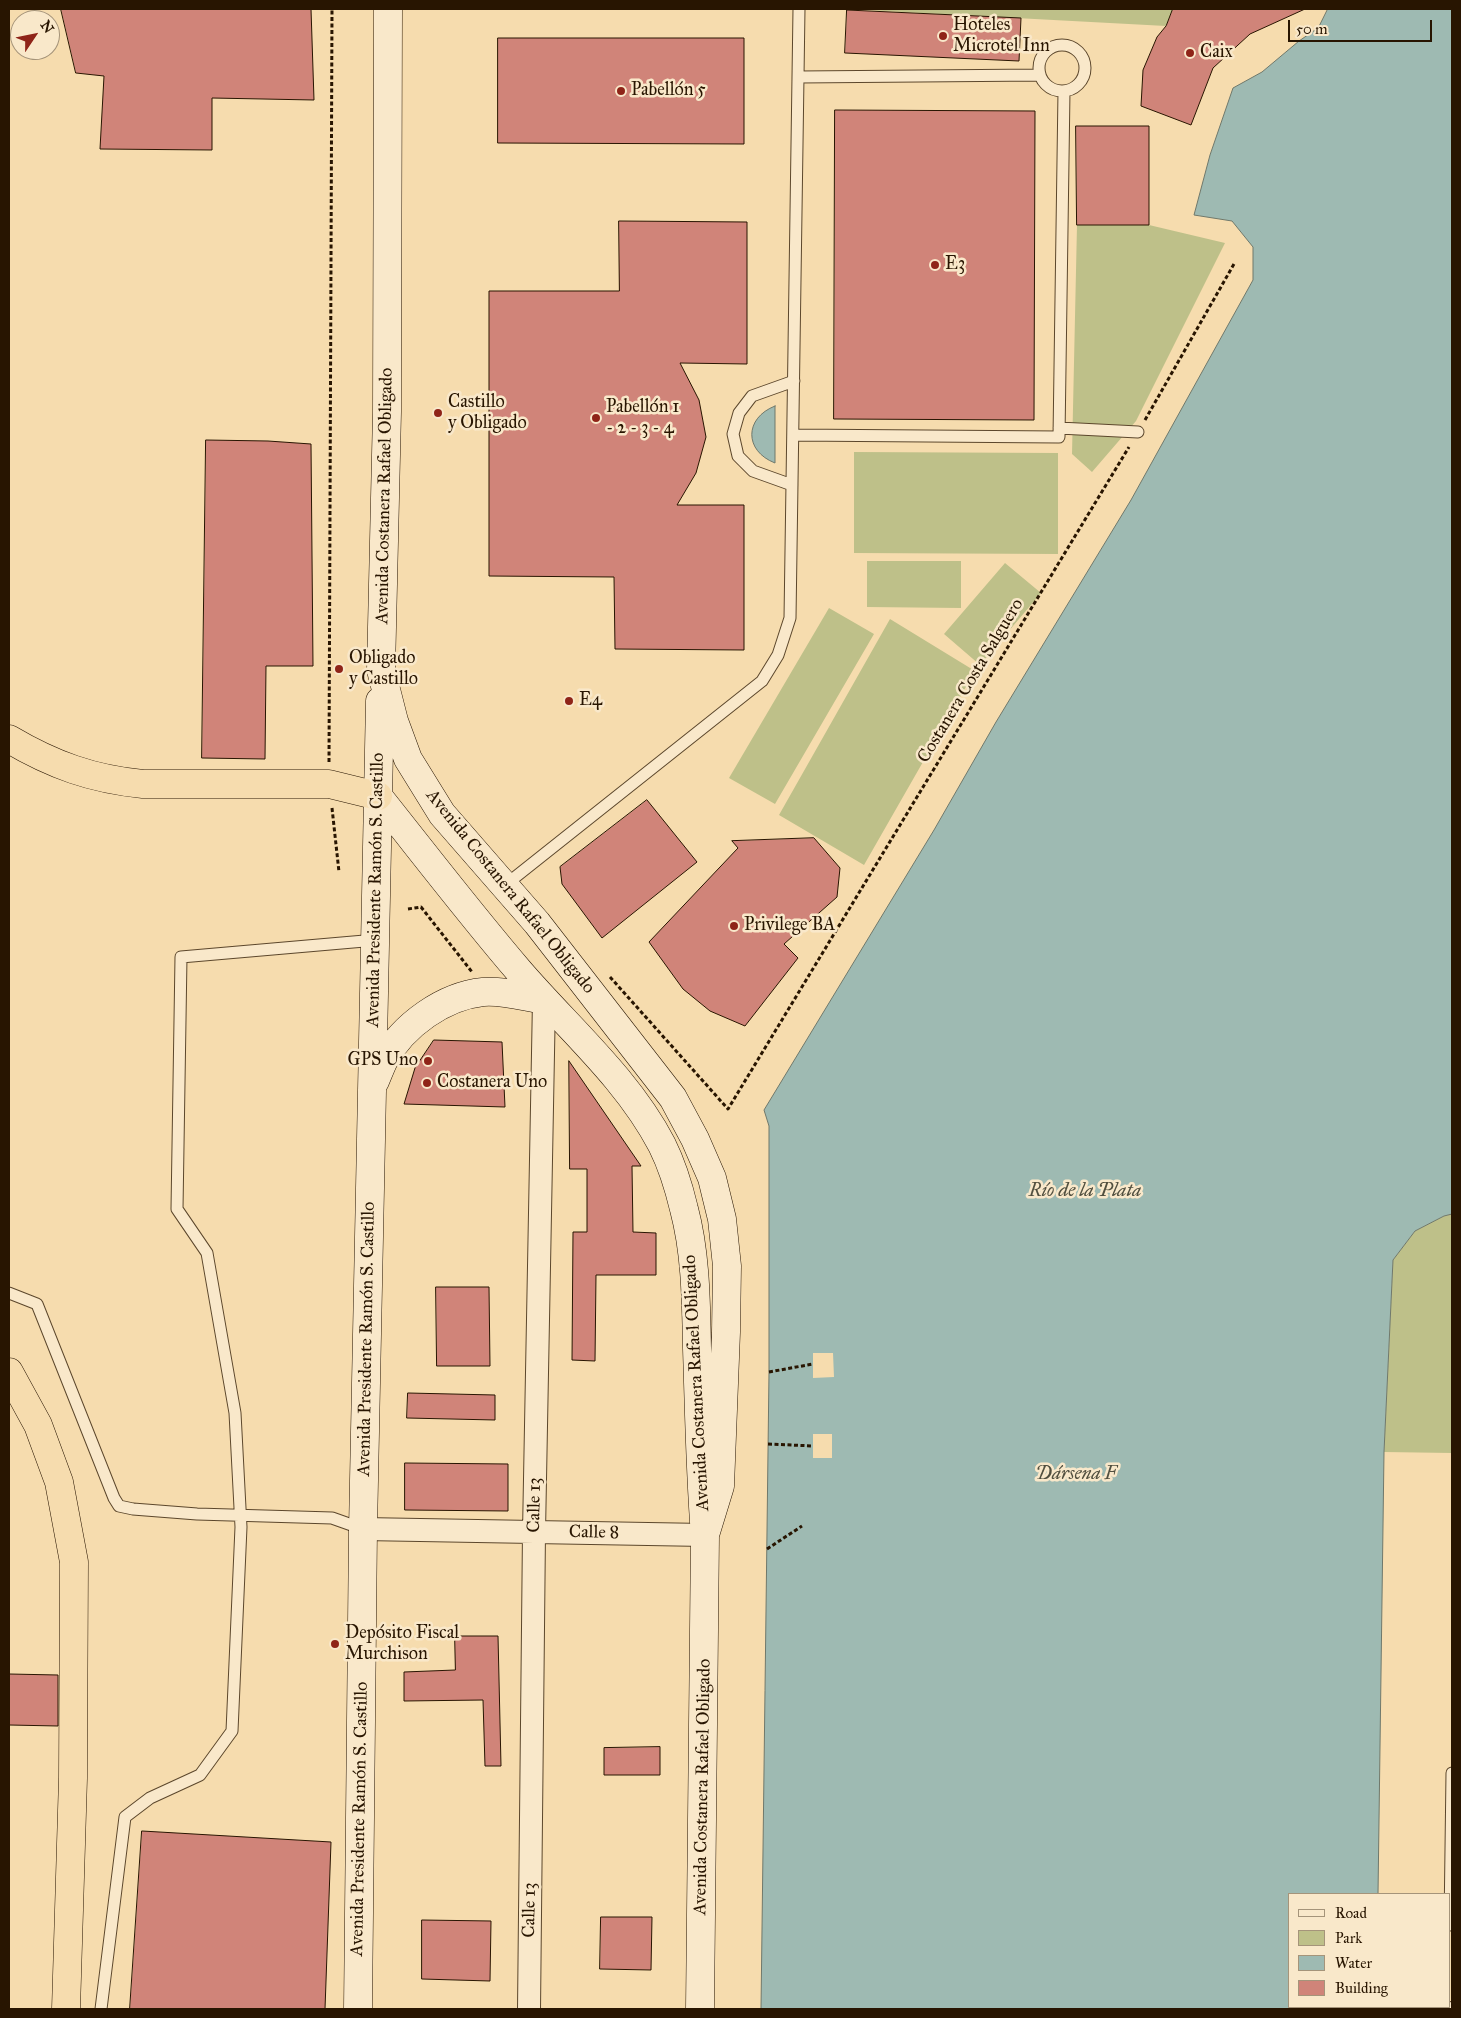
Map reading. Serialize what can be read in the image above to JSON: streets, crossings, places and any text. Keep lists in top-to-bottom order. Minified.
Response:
{"streets":{"main road":["Avenida Costanera Rafael Obligado","Avenida Presidente Ramón S. Castillo"],"street":["Calle 13","Calle 8"],"path":["Costanera Costa Salguero"]},"crossings":[["Avenida Costanera Rafael Obligado","Avenida Presidente Ramón S. Castillo"],["Avenida Costanera Rafael Obligado","Calle 13"],["Avenida Costanera Rafael Obligado","Calle 8"],["Avenida Presidente Ramón S. Castillo","Calle 8"],["Calle 13","Calle 8"]],"water":["Río de la Plata","Dársena F"],"places":["Hoteles Microtel Inn","Caix","Pabellón 5","E3","Castillo y Obligado","Pabellón 1 - 2 - 3 - 4","Obligado y Castillo","E4","Privilege BA","GPS Uno","Costanera Uno","Depósito Fiscal Murchison"],"legend":["Road","Park","Water","Building"],"scale_bar":"50 m","north":"top right"}
